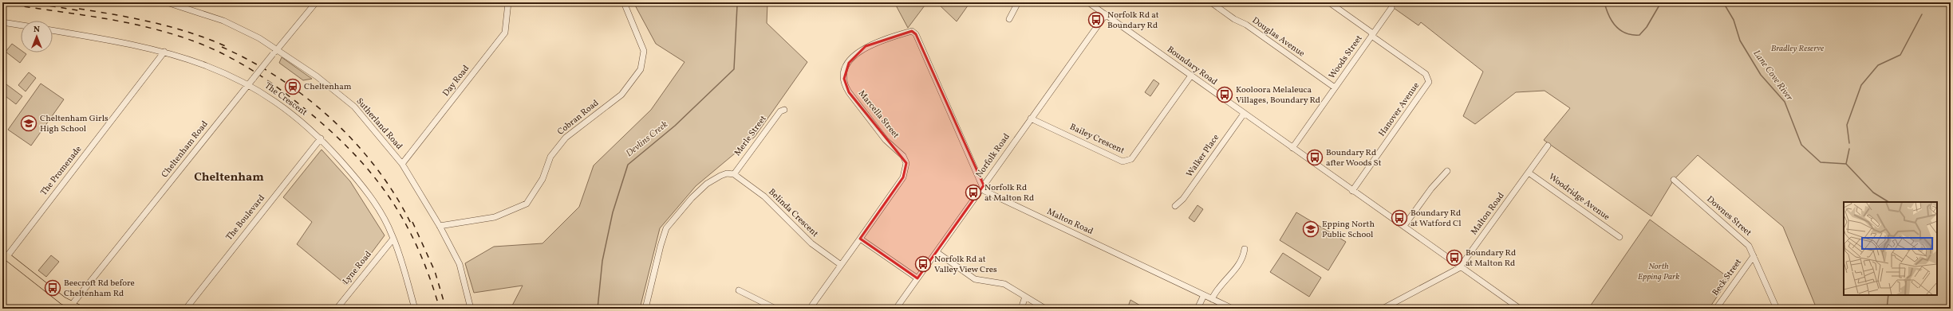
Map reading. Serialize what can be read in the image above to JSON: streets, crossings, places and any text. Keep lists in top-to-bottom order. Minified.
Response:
{"streets":{"street":["Douglas Avenue","Woods Street","Boundary Road","Day Road","The Crescent","Hanover Avenue","Marcella Street","Cobran Road","Sutherland Road","Merle Street","Bailey Crescent","Cheltenham Road","Norfolk Road","Walker Place","The Promenade","Woodridge Avenue","Belinda Crescent","Malton Road","Downes Street","The Boulevard","Lyne Road","Beck Street"]},"crossings":[["Douglas Avenue","Woods Street"],["Woods Street","Boundary Road"],["Woods Street","Hanover Avenue"],["Boundary Road","Hanover Avenue"],["Boundary Road","Bailey Crescent"],["Boundary Road","Norfolk Road"],["Boundary Road","Walker Place"],["Boundary Road","Malton Road"],["Day Road","Sutherland Road"],["The Crescent","Cheltenham Road"],["The Crescent","The Promenade"],["The Crescent","The Boulevard"],["The Crescent","Lyne Road"],["Marcella Street","Malton Road"],["Cobran Road","Sutherland Road"],["Sutherland Road","Cheltenham Road"],["Merle Street","Belinda Crescent"],["Bailey Crescent","Norfolk Road"],["Norfolk Road","Malton Road"],["Woodridge Avenue","Malton Road"],["Downes Street","Beck Street"]],"districts":["Cheltenham"],"water":["Lane Cove River","Devlins Creek"],"parks":["Bradley Reserve","North Epping Park"],"places":{"bus stop":["Norfolk Rd at Boundary Rd","Kooloora Melaleuca Villages, Boundary Rd","Boundary Rd after Woods St","Norfolk Rd at Malton Rd","Boundary Rd at Watford Cl","Boundary Rd at Malton Rd","Norfolk Rd at Valley View Cres","Beecroft Rd before Cheltenham Rd"],"station":["Cheltenham"],"school or university":["Cheltenham Girls High School","Epping North Public School"]},"north":"top"}
